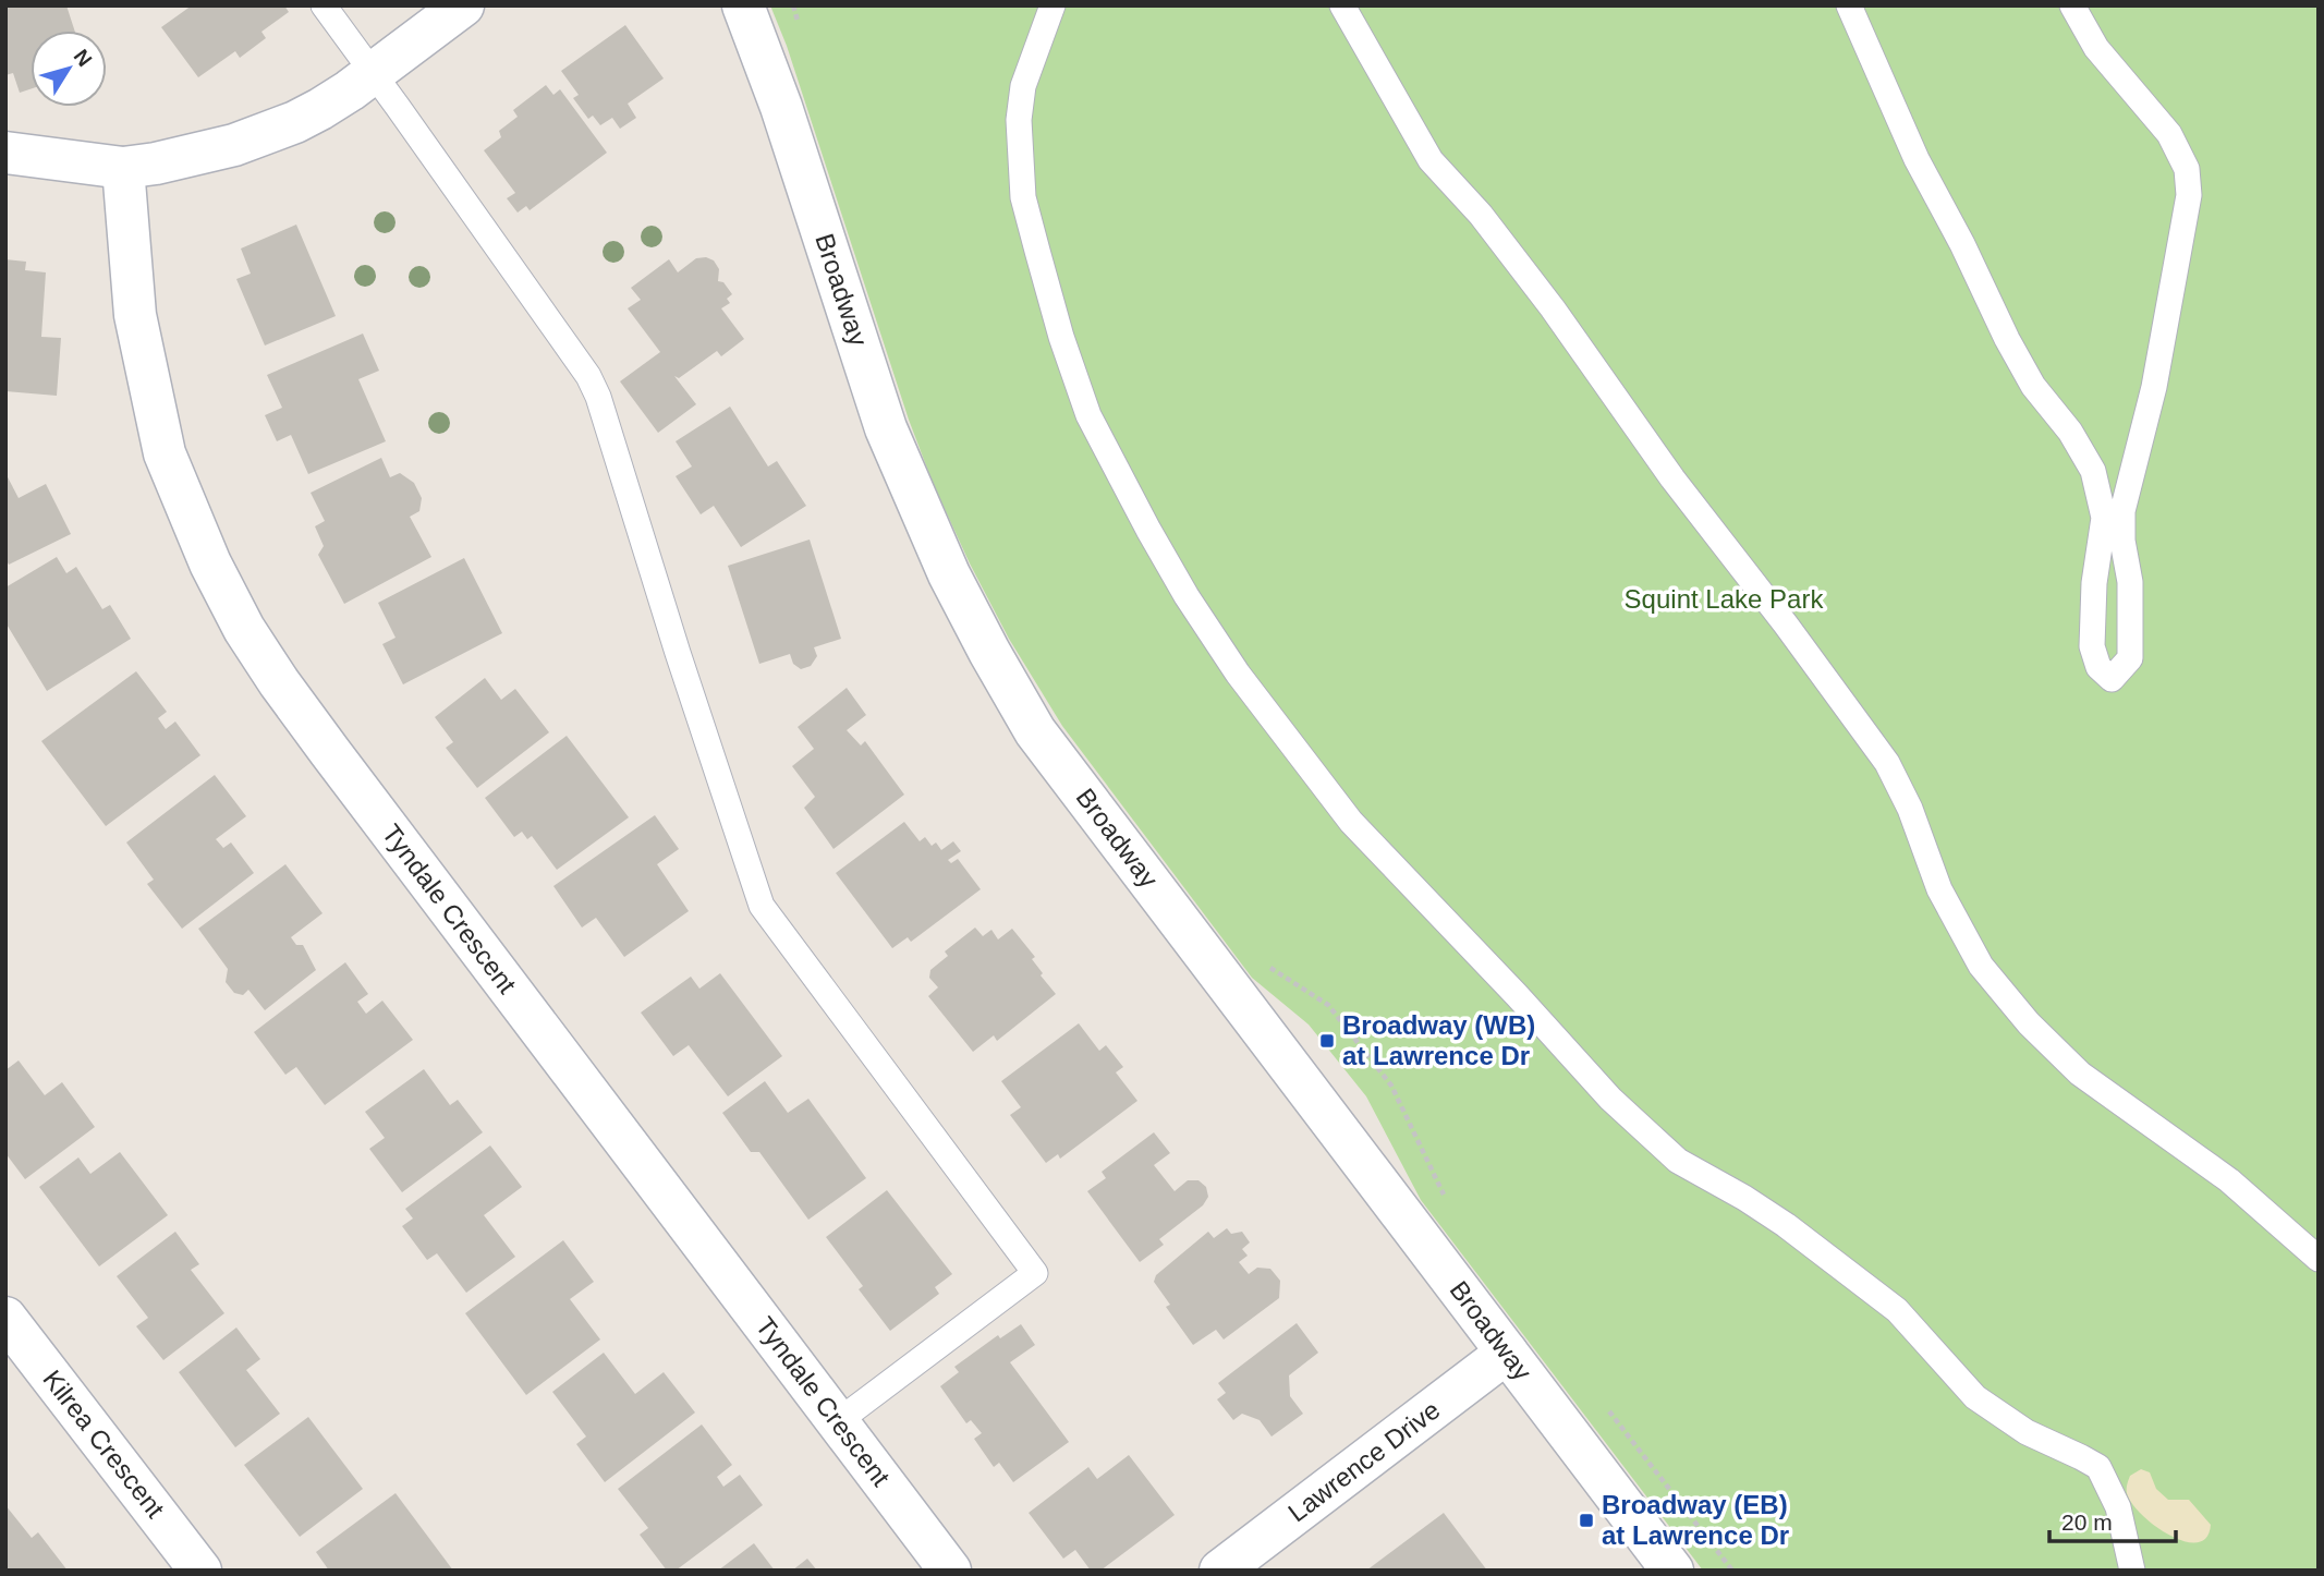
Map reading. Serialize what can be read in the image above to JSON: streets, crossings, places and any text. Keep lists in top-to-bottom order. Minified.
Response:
{"streets":{"street":["Broadway","Tyndale Crescent","Kilrea Crescent","Lawrence Drive"]},"crossings":[["Broadway","Lawrence Drive"]],"parks":["Squint Lake Park"],"places":{"transit":["Broadway (WB) at Lawrence Dr","Broadway (EB) at Lawrence Dr"]},"scale_bar":"20 m","north":"top right"}
